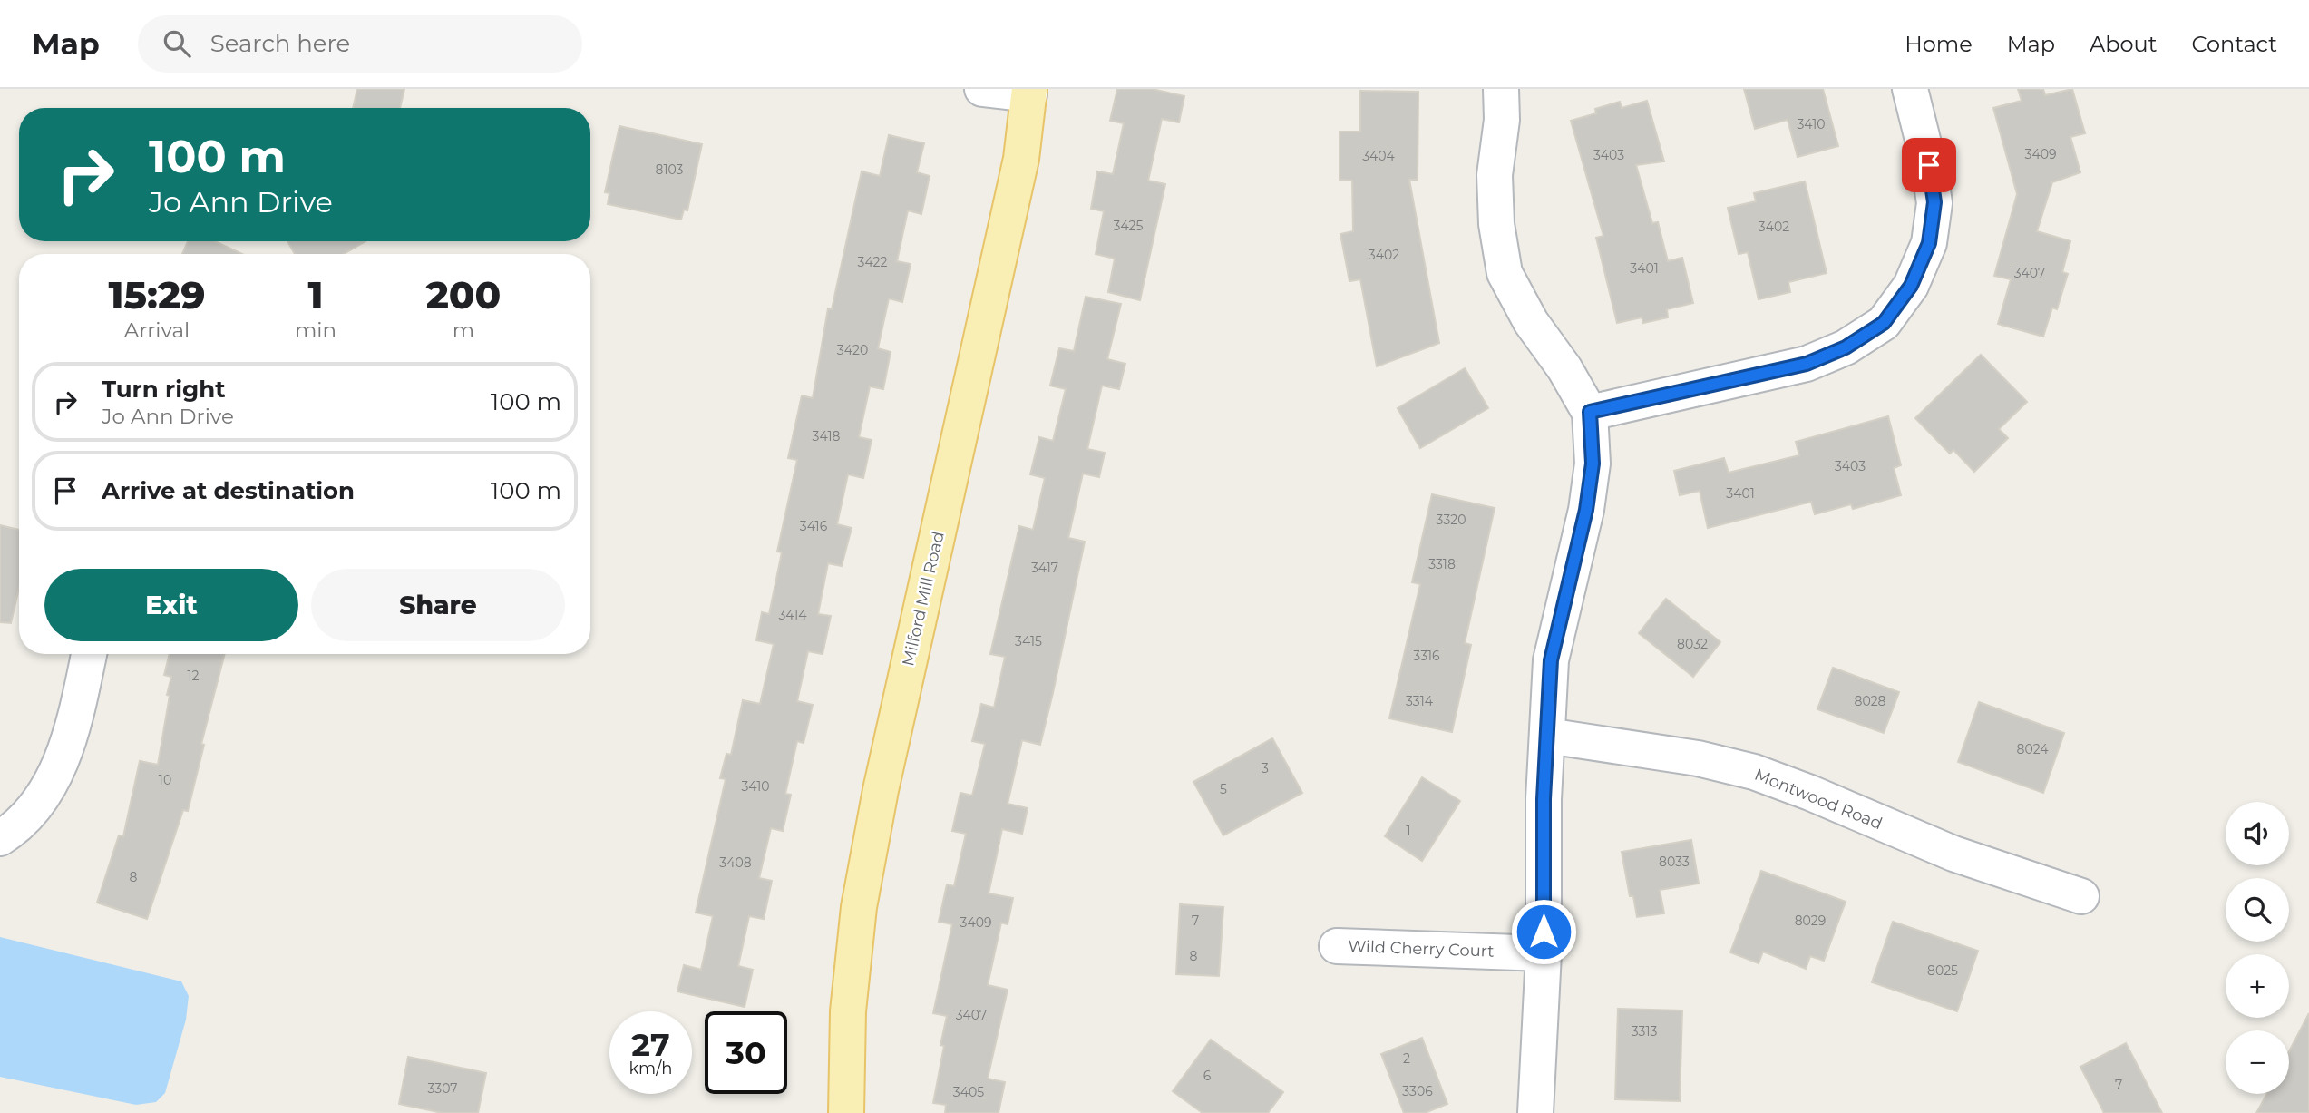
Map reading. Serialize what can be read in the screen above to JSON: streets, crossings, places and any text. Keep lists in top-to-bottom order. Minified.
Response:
{"streets":{"main road":["Milford Mill Road"],"street":["Montwood Road","Wild Cherry Court"]},"house_numbers":["3410","3409","3403","3404","8103","3425","3402","3402","3422","3401","3407","3420","3418","3403","3401","3320","3416","3318","3417","3414","3415","8032","3316","12","3314","8028","8024","3","10","3410","5","1","8033","3408","8","7","8029","3409","8","8025","3407","3313","2","6","7","3307","3306","3405"],"page":{"header":"Map","search":"Search here","nav":["Home","Map","About","Contact"],"turn":["100 m","Jo Ann Drive"],"eta":["15:29","Arrival","1","min","200","m"],"list":[{"name":"Turn right","note":"Jo Ann Drive","value":"100 m"},{"name":"Arrive at destination","value":"100 m"}],"buttons":["Exit","Share"],"map_buttons":["+","−"],"speed":"27 km/h","limit":"30"}}
